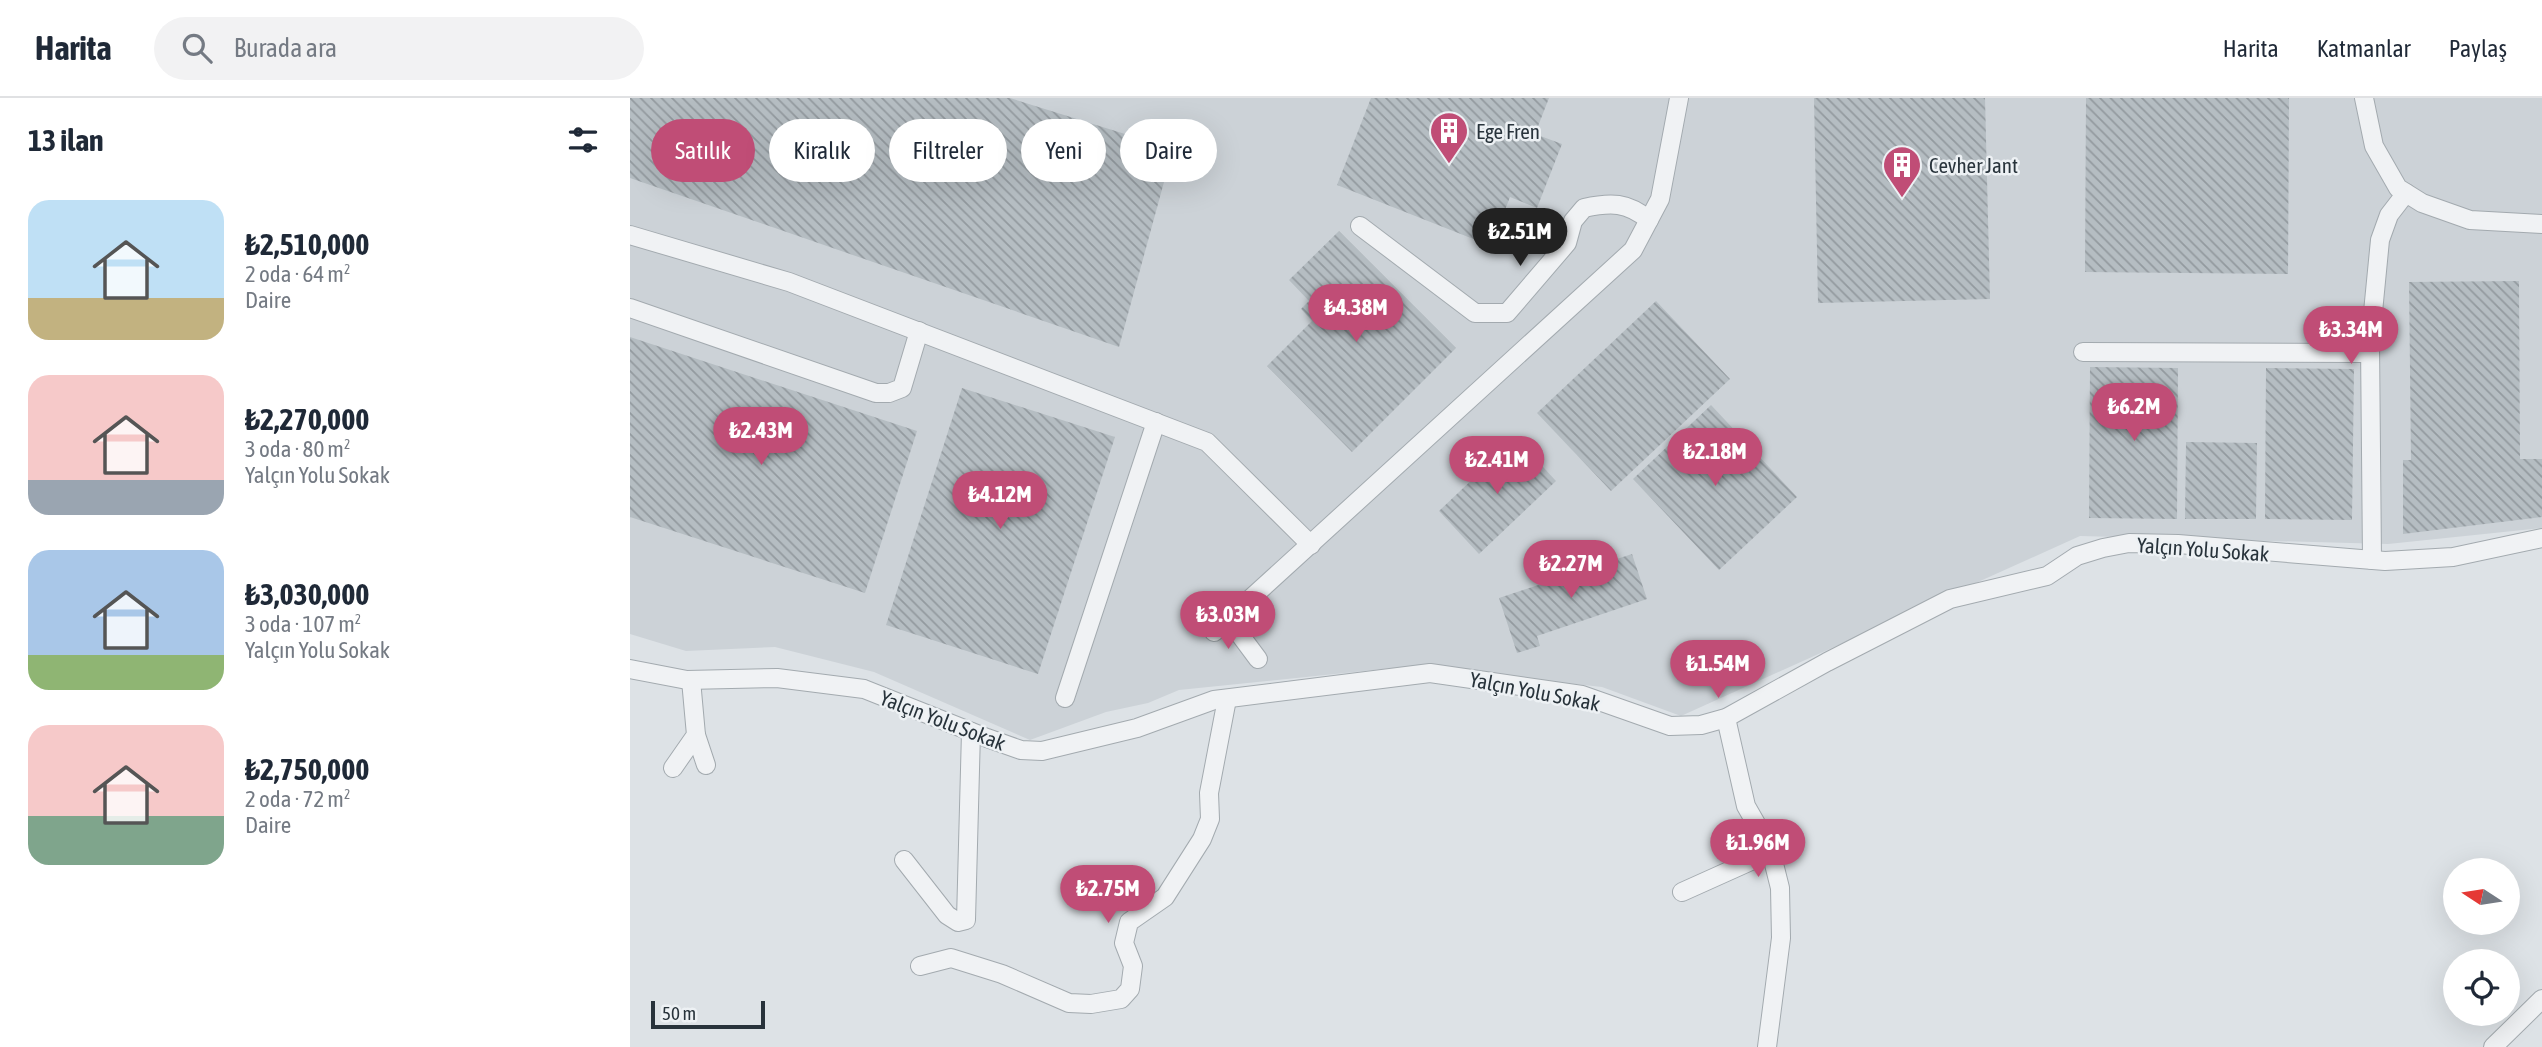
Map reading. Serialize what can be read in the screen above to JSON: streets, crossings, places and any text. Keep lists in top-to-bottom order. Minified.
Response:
{"streets":{"street":["Yalçın Yolu Sokak"]},"places":{"building":["Ege Fren","Cevher Jant"]},"scale_bar":"50 m","north":"left","page":{"header":"Harita","search":"Burada ara","nav":["Harita","Katmanlar","Paylaş"],"heading":"13 ilan","chip":["Satılık","Kiralık","Filtreler","Yeni","Daire"],"list":[{"name":"₺2,510,000","note":"2 oda · 64 m² · Daire"},{"name":"₺2,270,000","note":"3 oda · 80 m² · Yalçın Yolu Sokak"},{"name":"₺3,030,000","note":"3 oda · 107 m² · Yalçın Yolu Sokak"},{"name":"₺2,750,000","note":"2 oda · 72 m² · Daire"}],"price":["₺2.51M","₺4.38M","₺3.34M","₺6.2M","₺2.43M","₺2.18M","₺2.41M","₺4.12M","₺2.27M","₺3.03M","₺1.54M","₺1.96M","₺2.75M"],"scale":"50 m"}}
